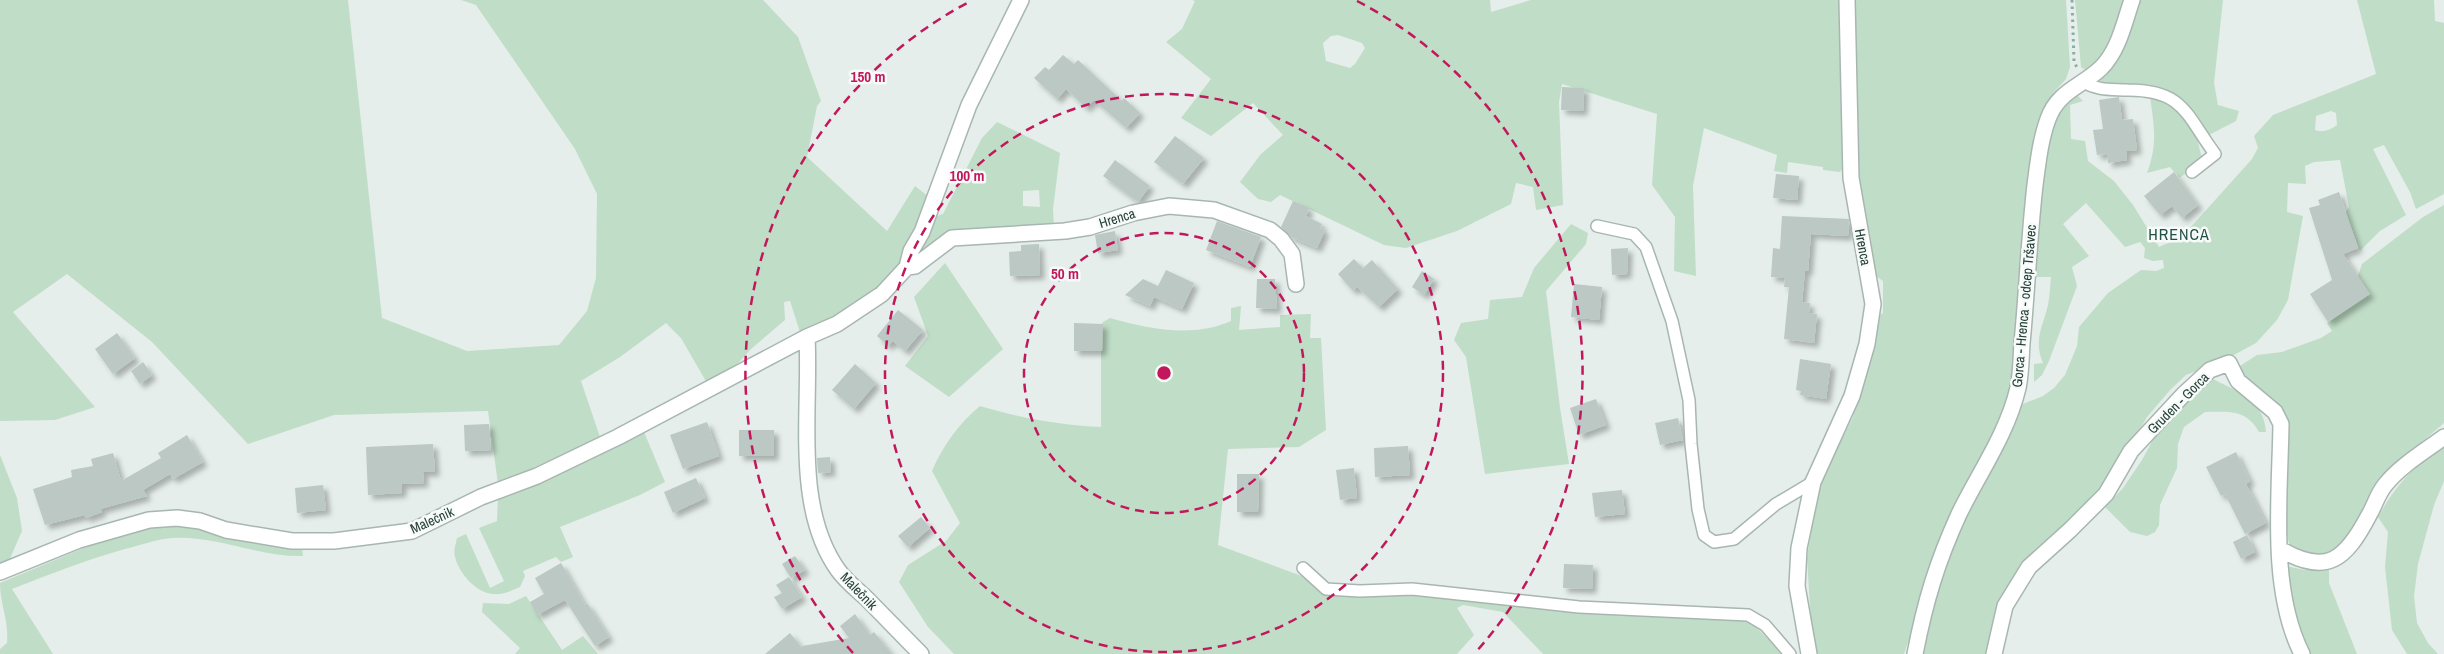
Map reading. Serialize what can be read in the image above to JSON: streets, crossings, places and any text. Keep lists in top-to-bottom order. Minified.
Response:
{"streets":{"street":["Hrenca","Gorca - Hrenca - odcep Tršavec","Gruden - Gorca","Malečnik"]},"crossings":[["Hrenca","Malečnik"]],"districts":["HRENCA"],"rings":["150 m","100 m","50 m"]}
